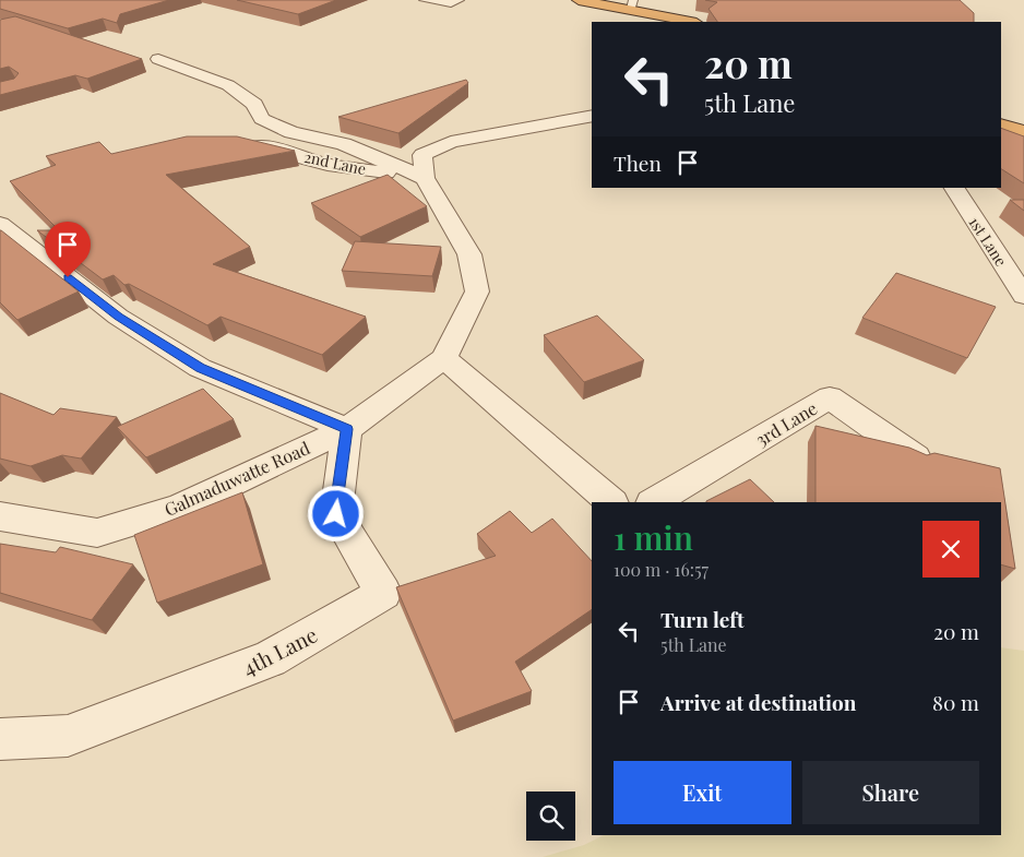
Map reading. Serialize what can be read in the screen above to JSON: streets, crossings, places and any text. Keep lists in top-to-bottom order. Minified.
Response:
{"streets":{"street":["2nd Lane","1st Lane","3rd Lane","Galmaduwatte Road","4th Lane"]},"crossings":[["2nd Lane","Galmaduwatte Road"],["Galmaduwatte Road","4th Lane"]],"page":{"turn":["20 m","5th Lane"],"then":"Then","heading":["1 min","100 m · 16:57"],"list":[{"name":"Turn left","note":"5th Lane","value":"20 m"},{"name":"Arrive at destination","value":"80 m"}],"buttons":["Exit","Share"]}}
